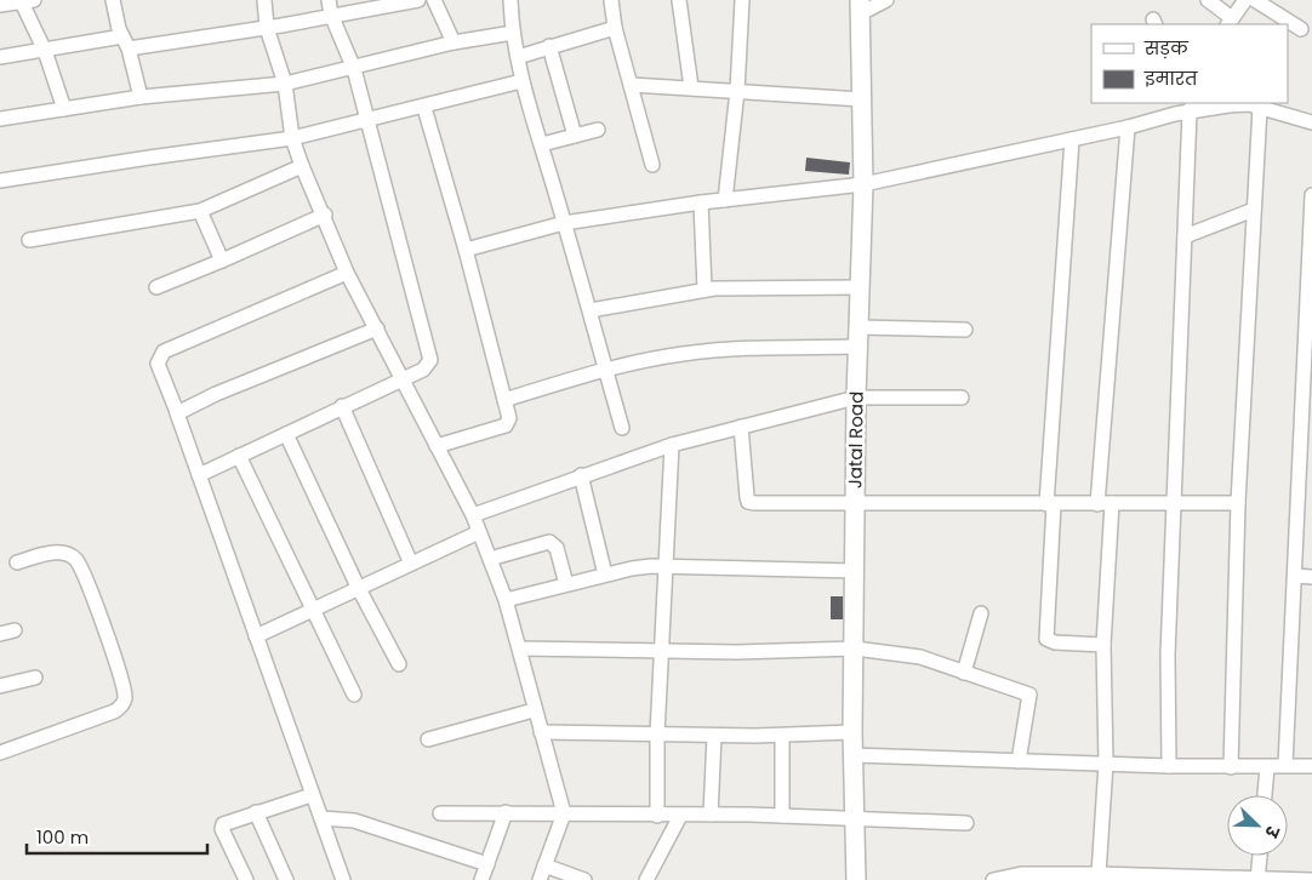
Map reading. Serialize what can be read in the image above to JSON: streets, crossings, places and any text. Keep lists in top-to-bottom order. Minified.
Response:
{"streets":{"main road":["Jatal Road"]},"legend":["सड़क","इमारत"],"scale_bar":"100 m","north":"bottom right"}
